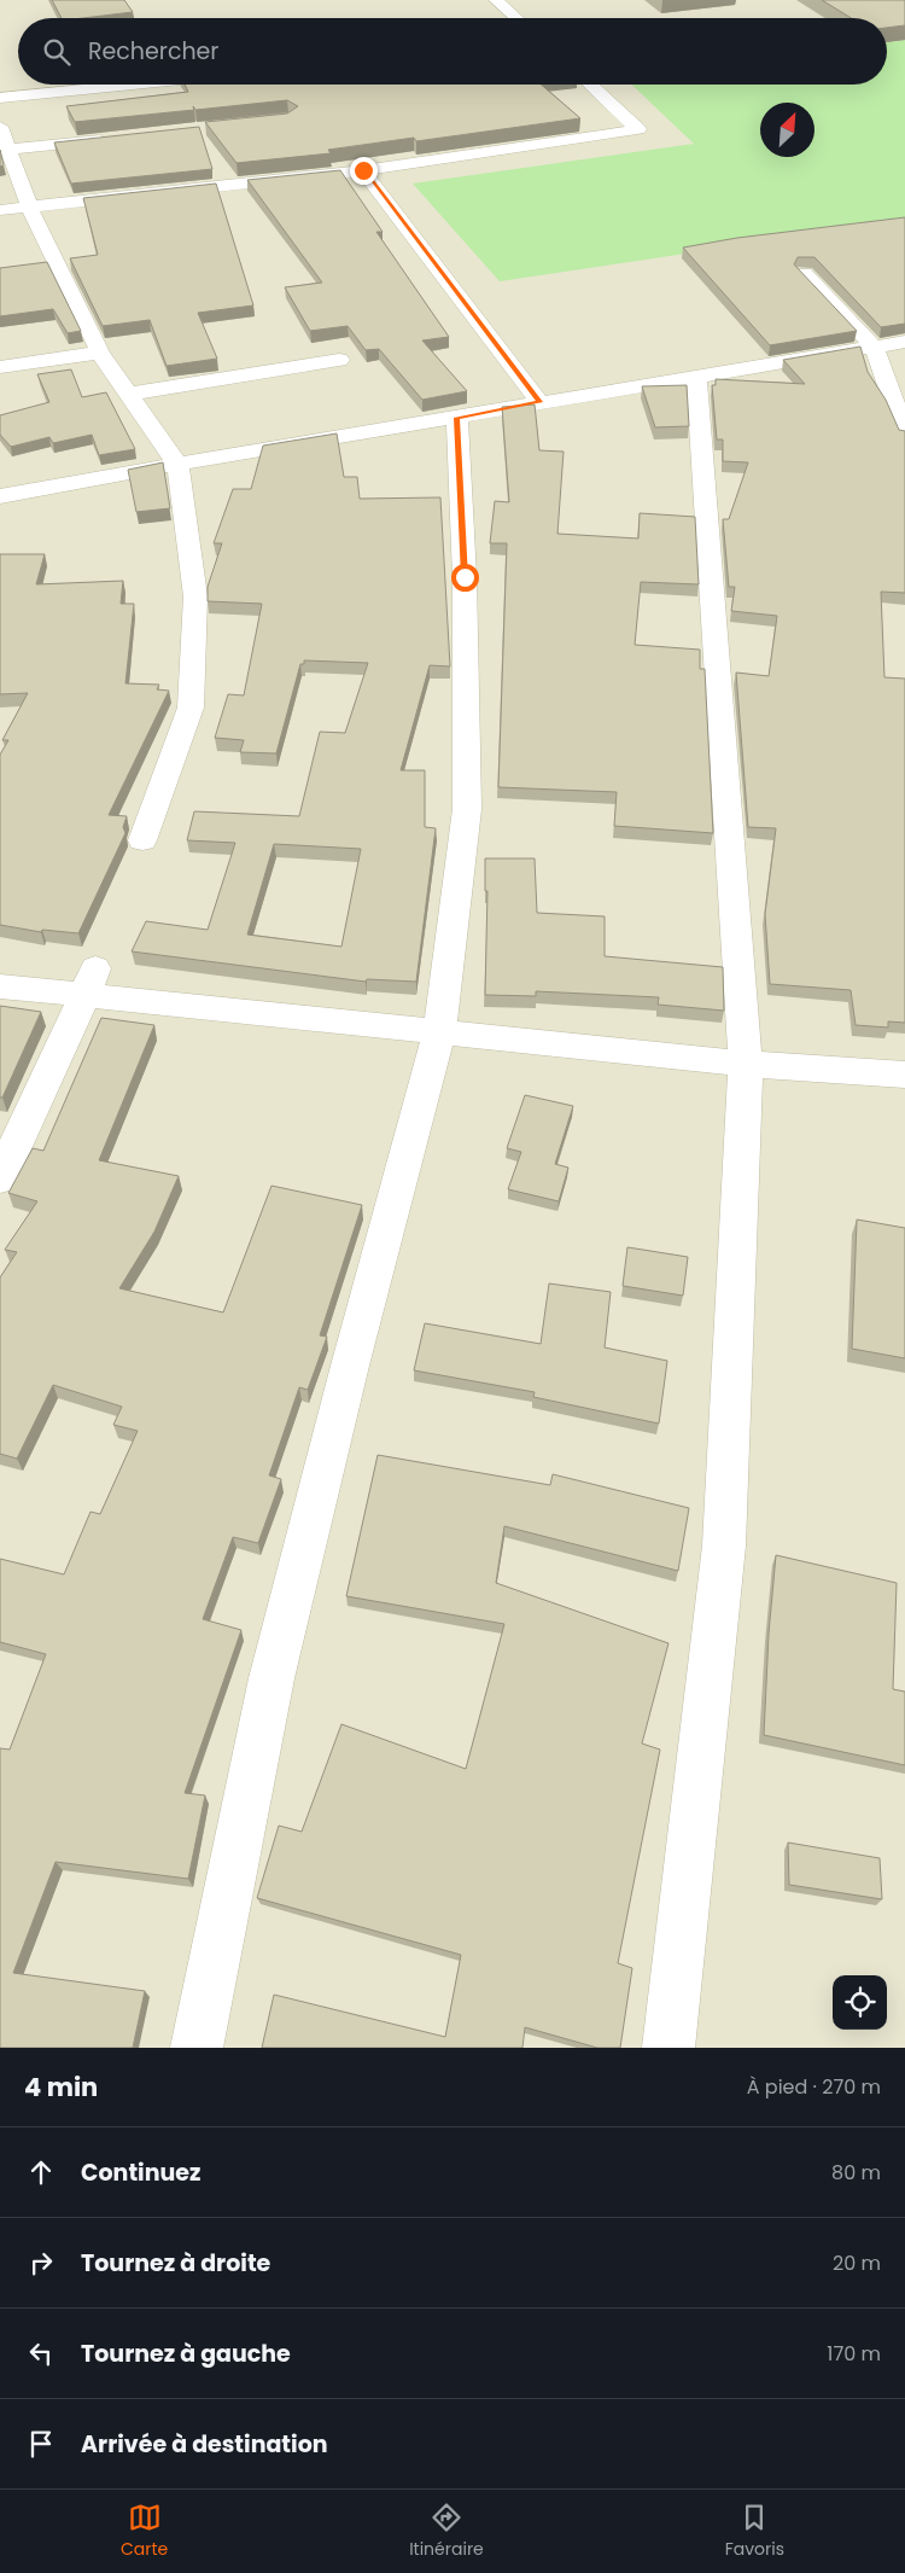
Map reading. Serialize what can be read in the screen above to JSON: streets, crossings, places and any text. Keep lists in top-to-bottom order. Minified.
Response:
{"north":"top right","page":{"search":"Rechercher","heading":["4 min","À pied · 270 m"],"list":[["Continuez","80 m"],["Tournez à droite","20 m"],["Tournez à gauche","170 m"],"Arrivée à destination"],"nav":["Carte","Itinéraire","Favoris"]}}
